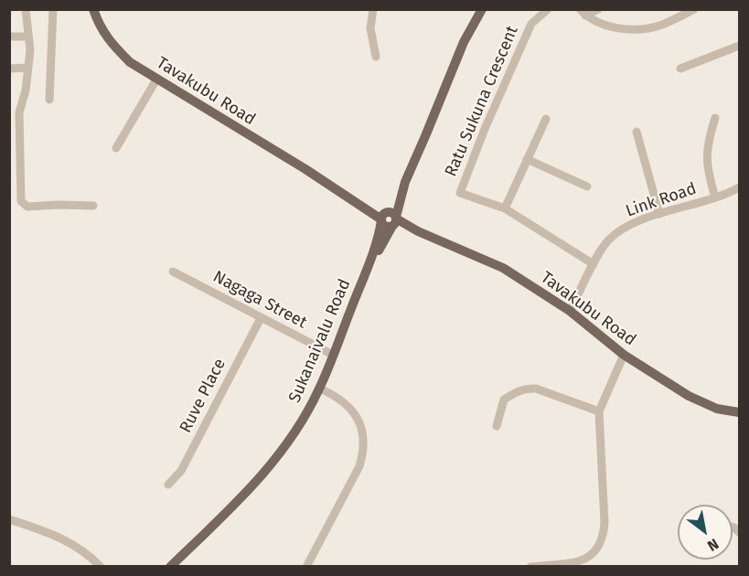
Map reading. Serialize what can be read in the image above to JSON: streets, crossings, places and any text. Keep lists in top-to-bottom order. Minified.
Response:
{"streets":{"main road":["Tavakubu Road","Sukanaivalu Road"],"street":["Ratu Sukuna Crescent","Link Road","Nagaga Street","Ruve Place"]},"crossings":[["Tavakubu Road","Link Road"],["Tavakubu Road","Sukanaivalu Road"],["Ratu Sukuna Crescent","Link Road"],["Nagaga Street","Sukanaivalu Road"],["Nagaga Street","Ruve Place"]],"north":"bottom right"}
